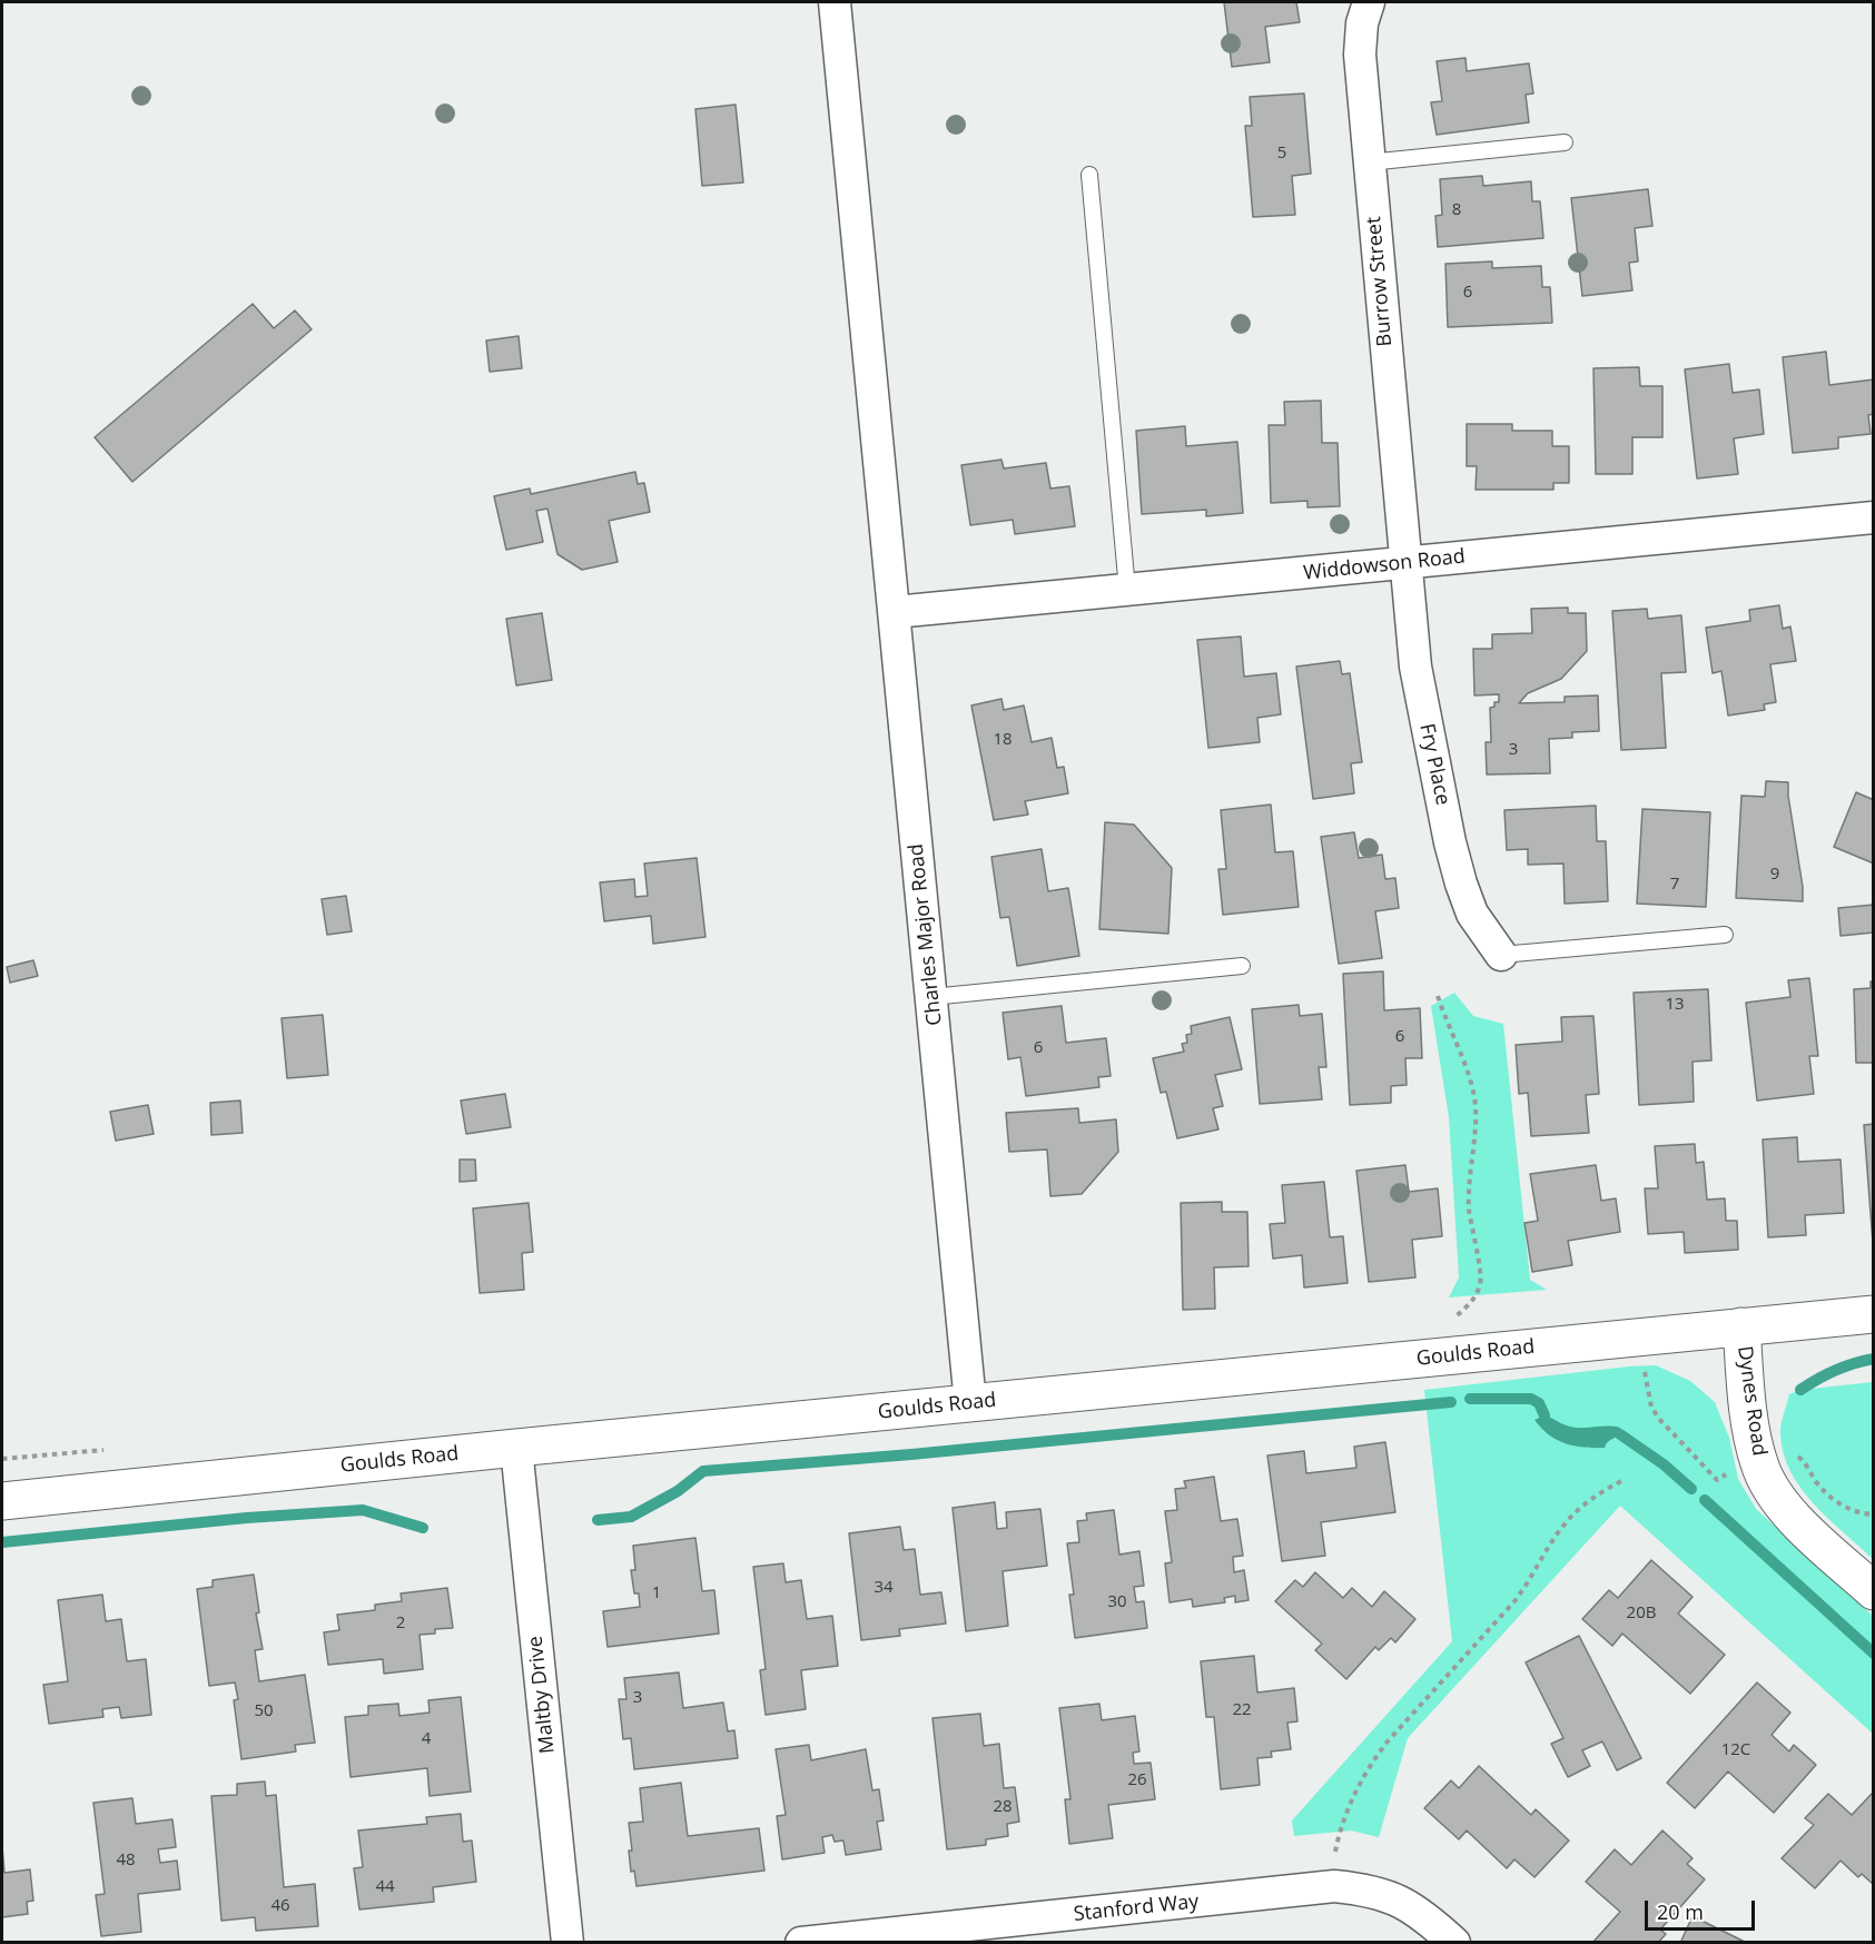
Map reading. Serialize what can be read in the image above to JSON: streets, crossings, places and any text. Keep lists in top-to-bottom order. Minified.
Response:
{"streets":{"main road":["Goulds Road","Dynes Road"],"street":["Burrow Street","Widdowson Road","Fry Place","Charles Major Road","Maltby Drive","Stanford Way"]},"crossings":[["Burrow Street","Widdowson Road"],["Burrow Street","Fry Place"],["Widdowson Road","Fry Place"],["Widdowson Road","Charles Major Road"],["Charles Major Road","Goulds Road"],["Goulds Road","Dynes Road"],["Goulds Road","Maltby Drive"]],"house_numbers":["5","8","6","18","3","9","7","13","6","6","34","1","30","20B","2","3","22","50","4","12C","26","28","48","44","46"],"scale_bar":"20 m"}
